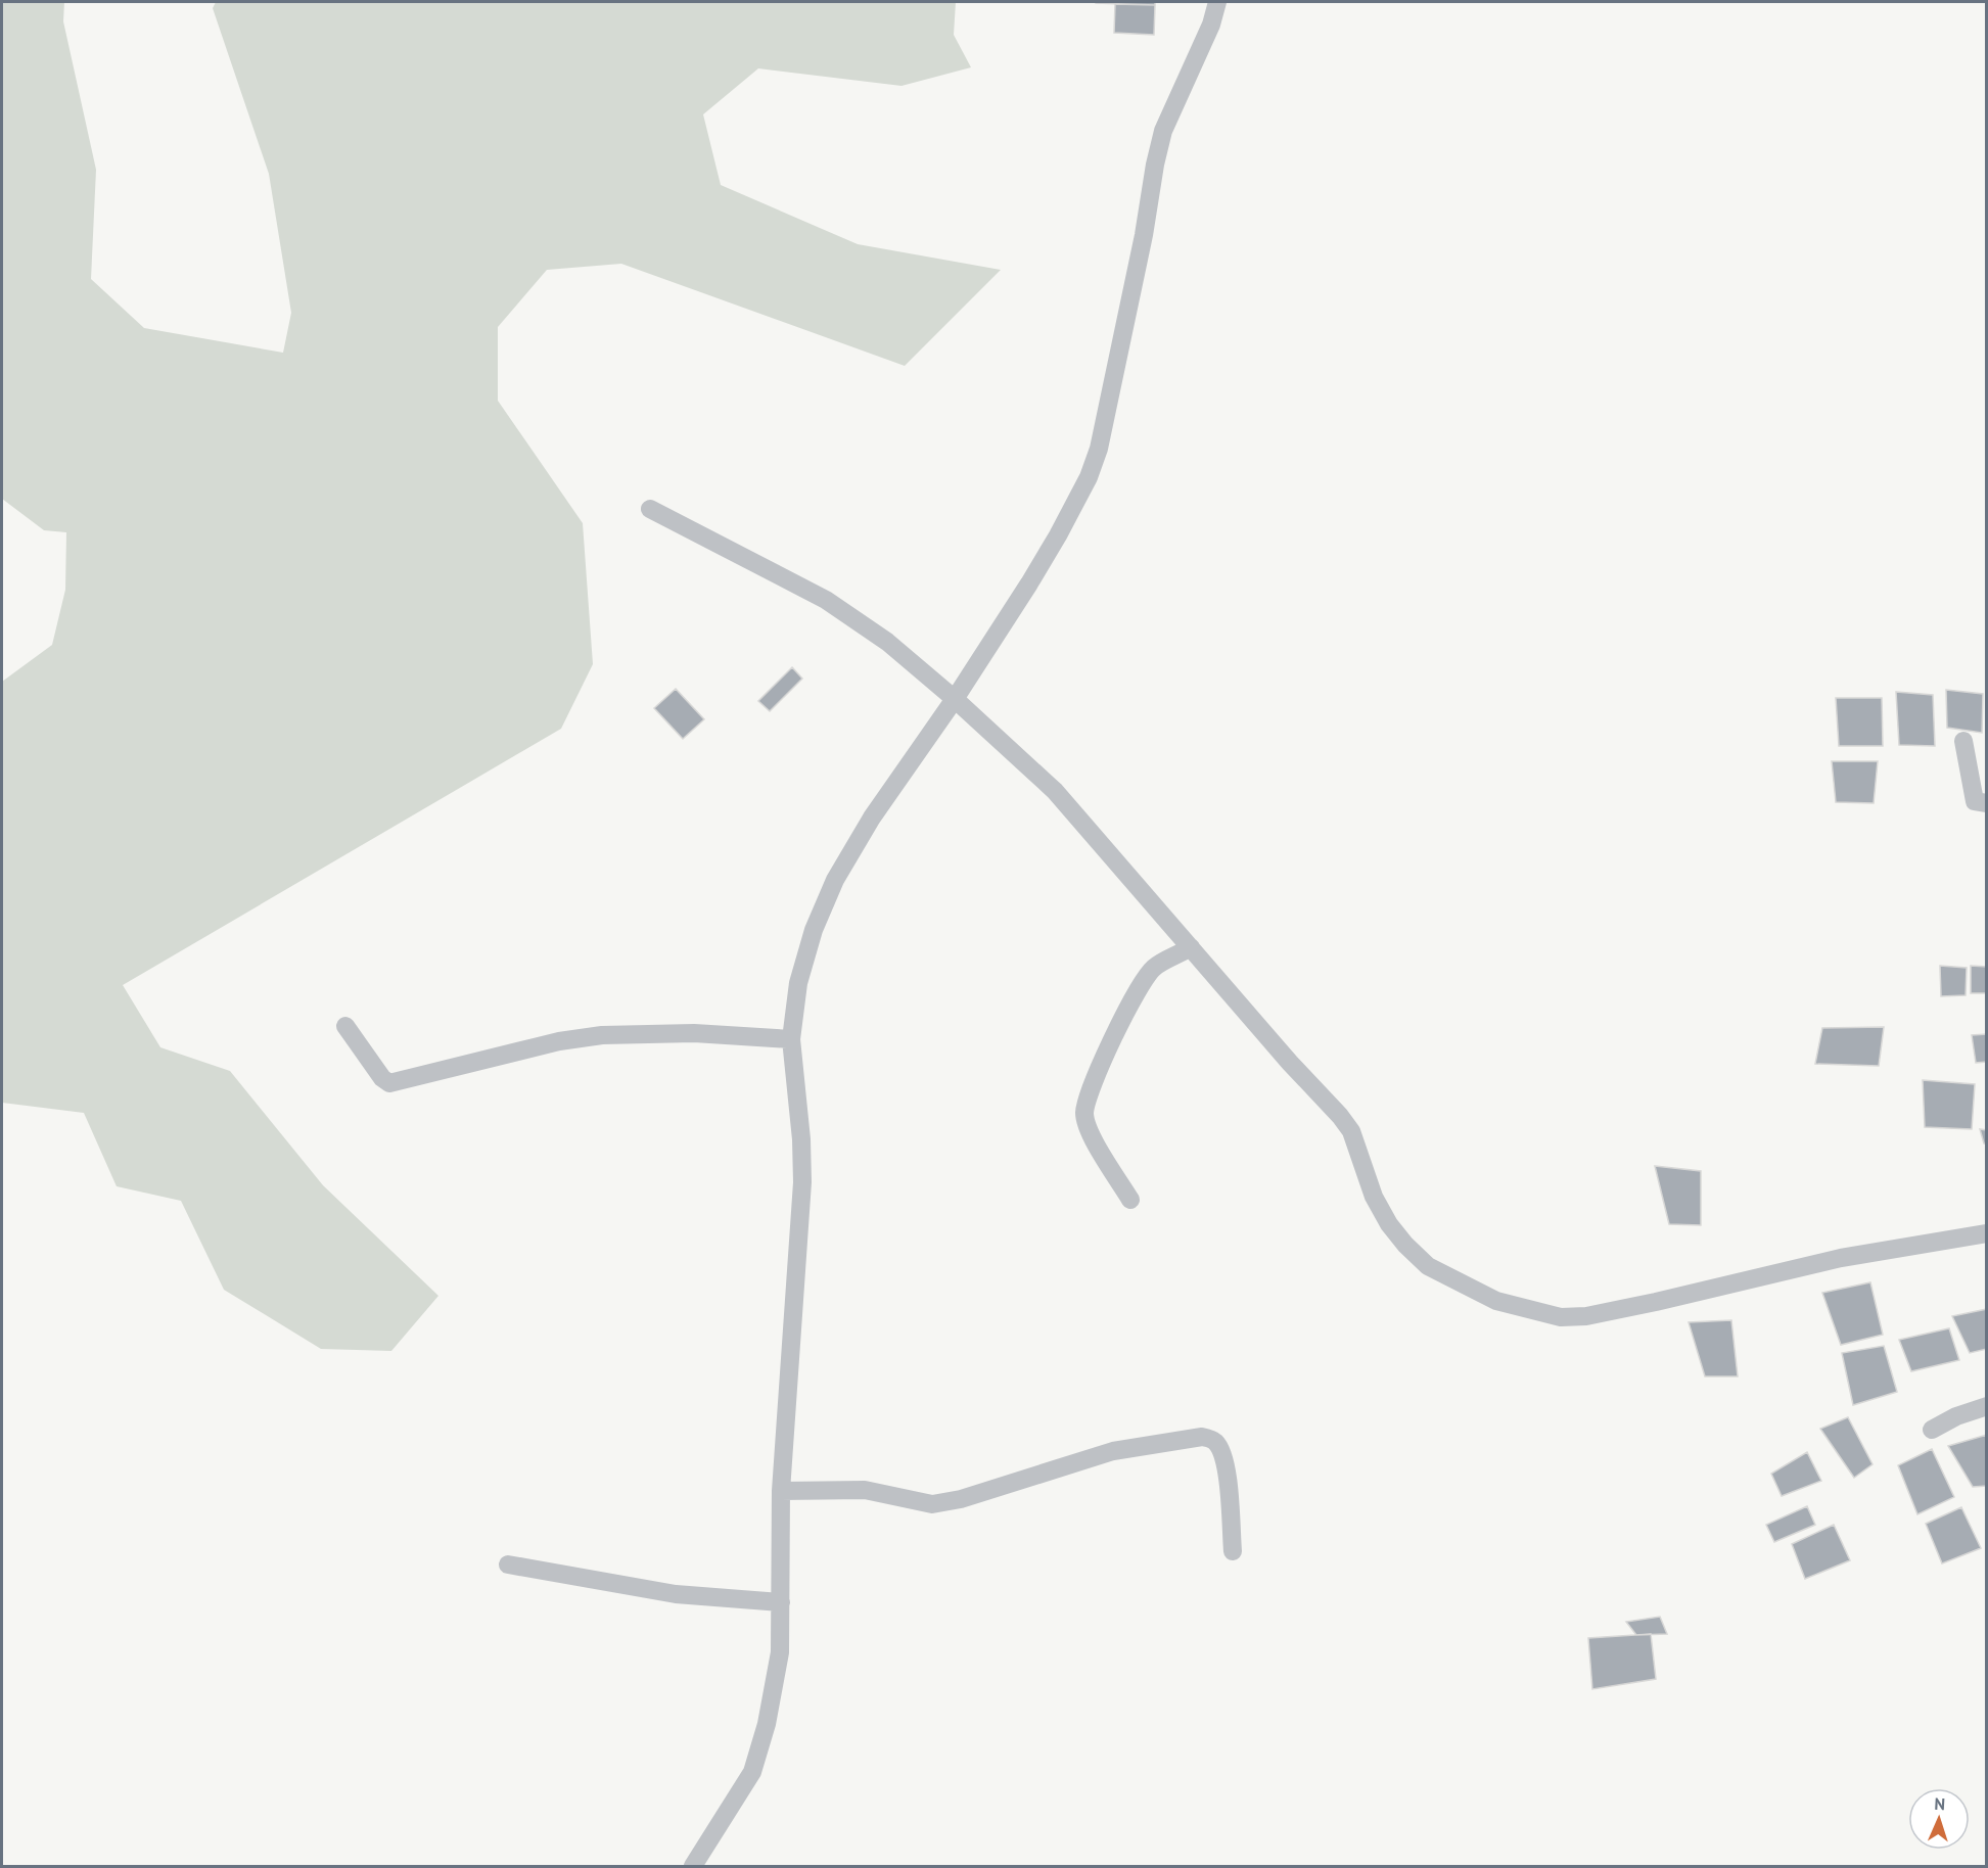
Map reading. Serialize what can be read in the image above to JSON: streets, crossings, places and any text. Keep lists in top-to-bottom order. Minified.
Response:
{"north":"top"}
